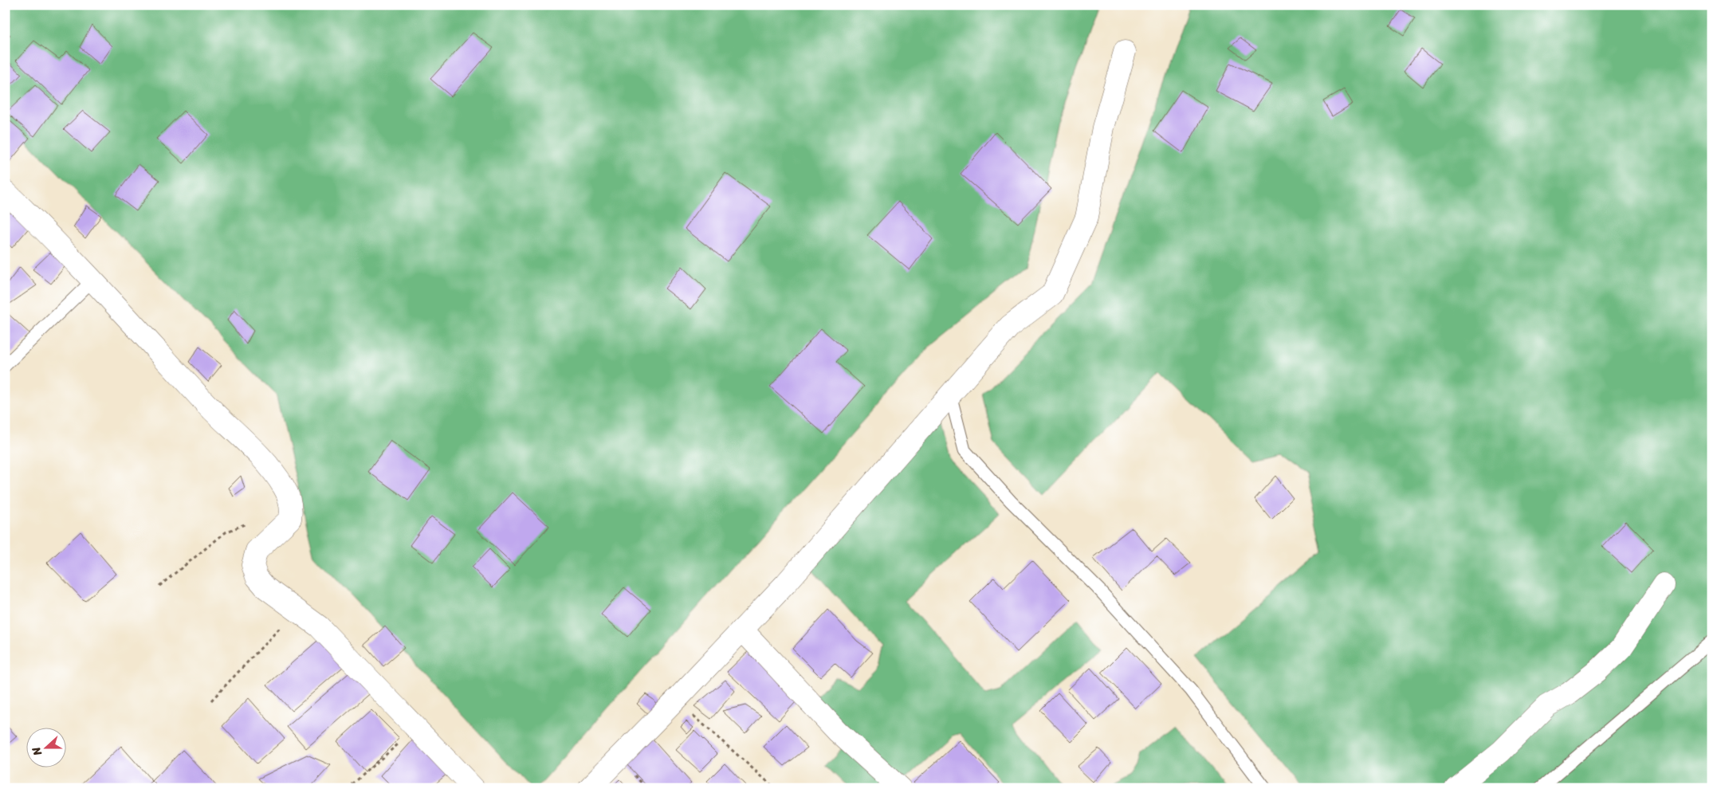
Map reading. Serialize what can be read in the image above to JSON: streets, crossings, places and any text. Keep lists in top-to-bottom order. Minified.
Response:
{"north":"left"}
